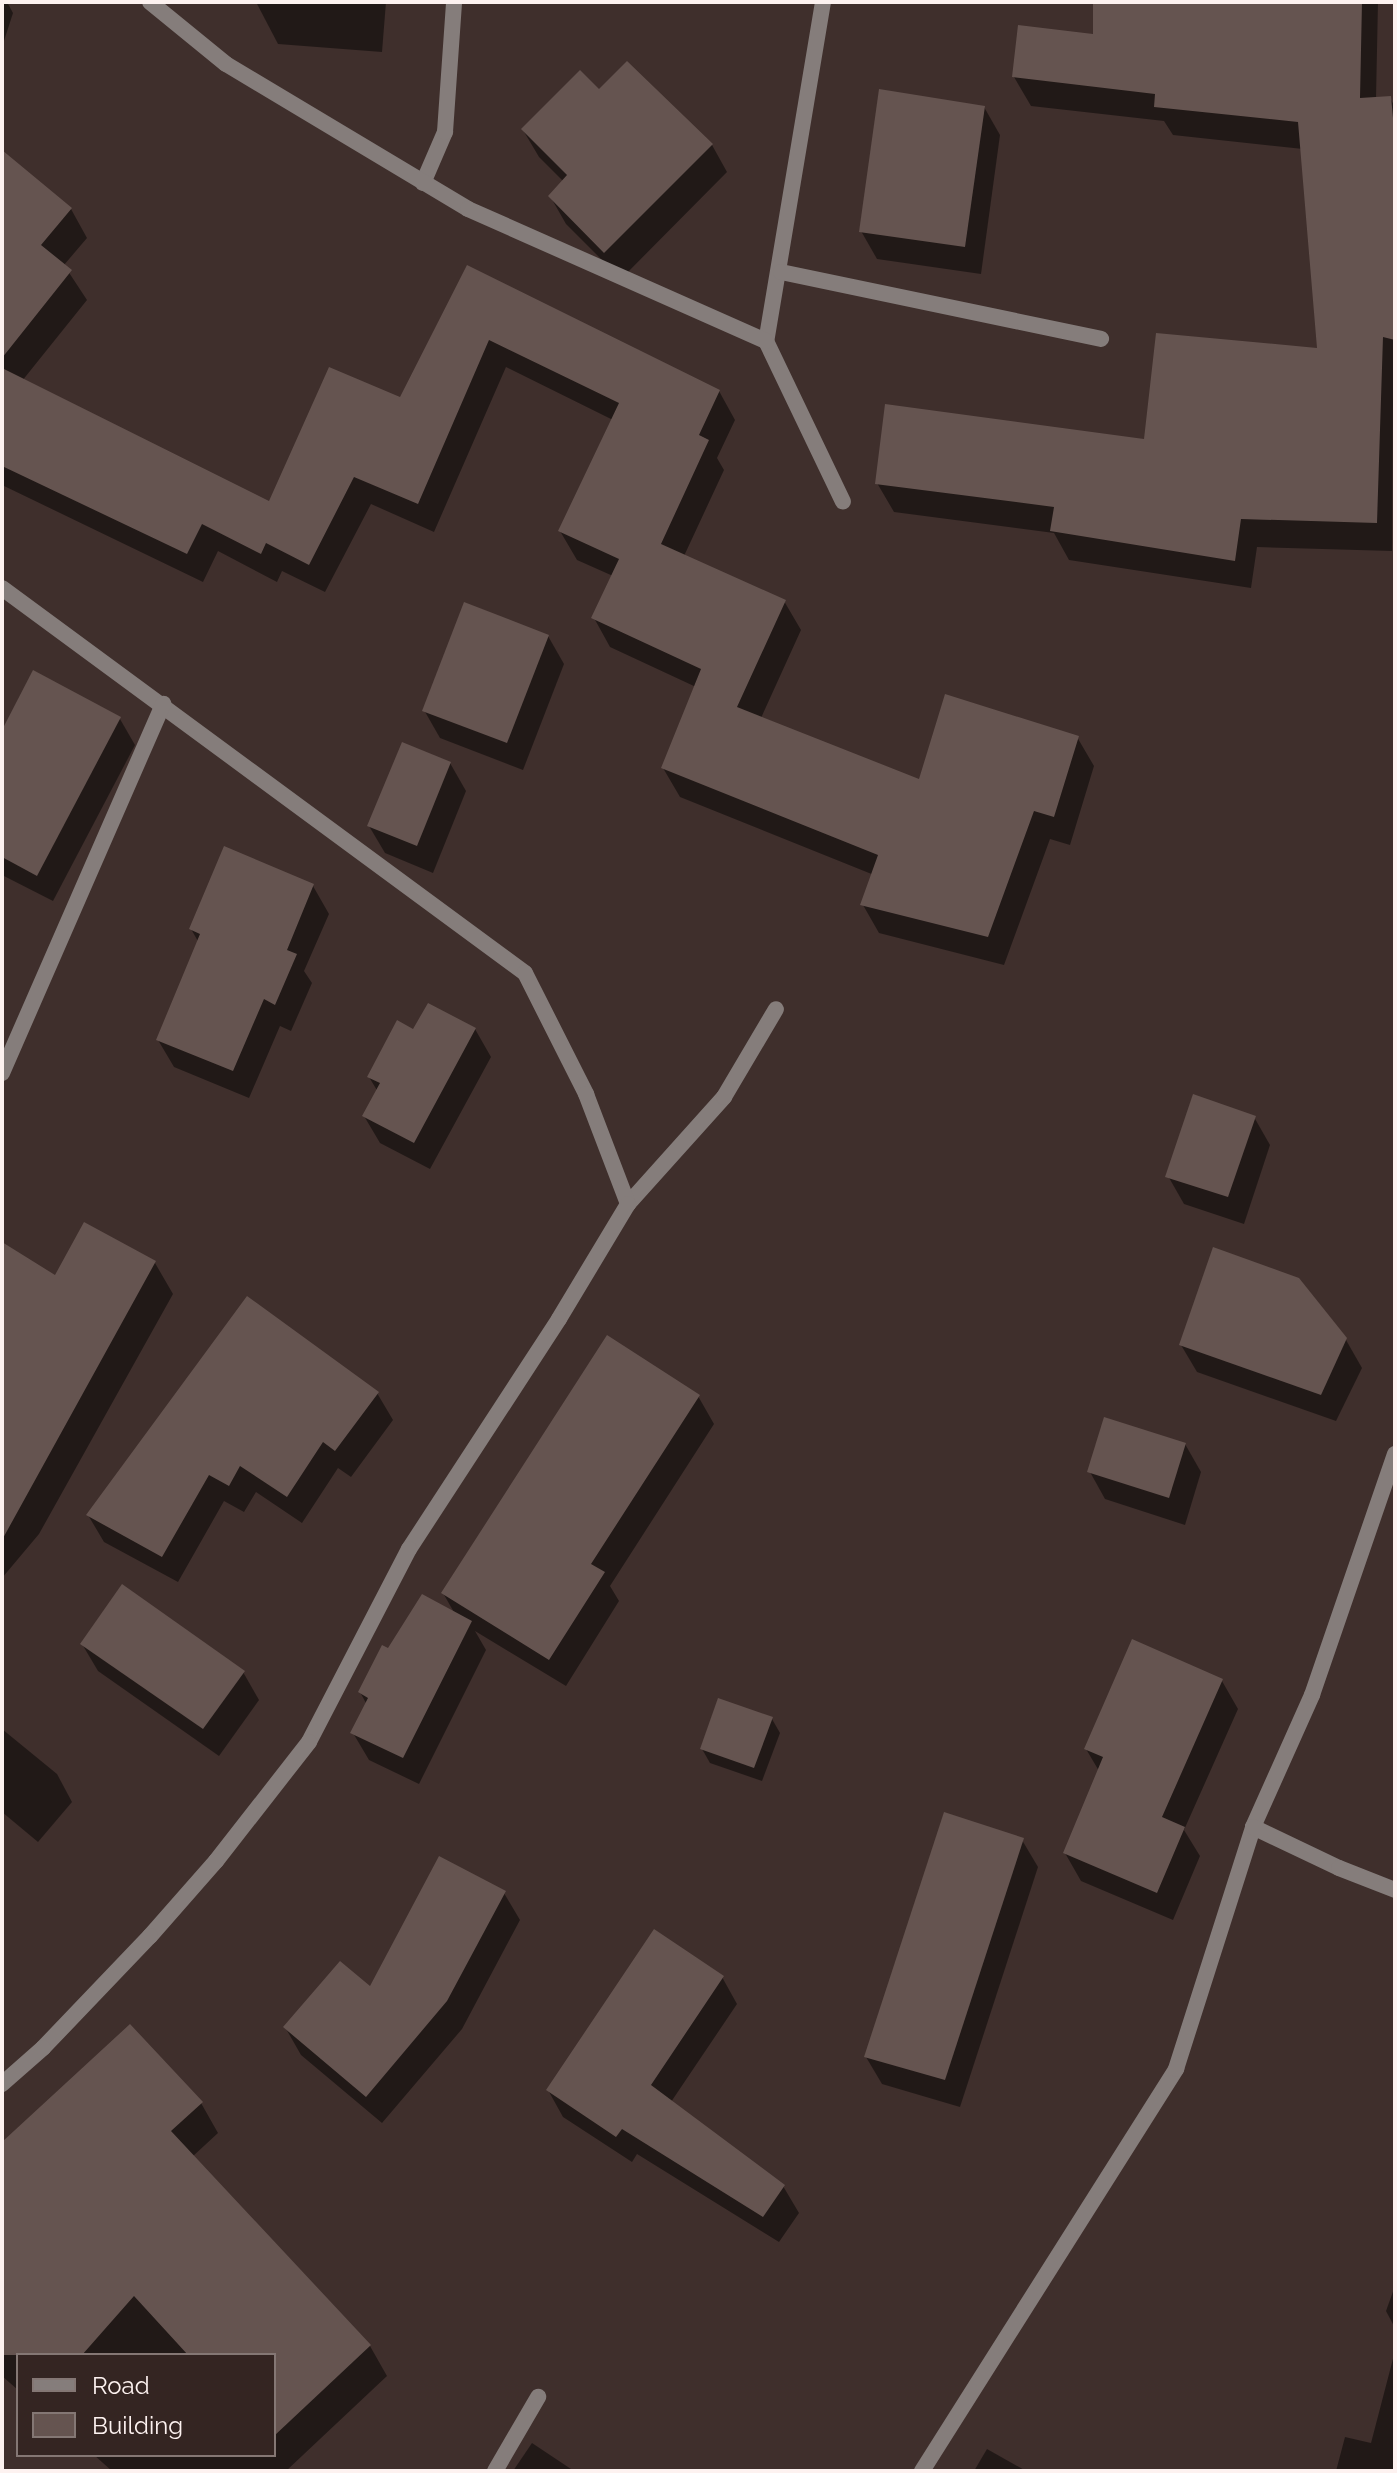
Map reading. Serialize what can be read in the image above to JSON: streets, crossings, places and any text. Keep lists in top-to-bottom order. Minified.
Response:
{"legend":["Road","Building"]}
